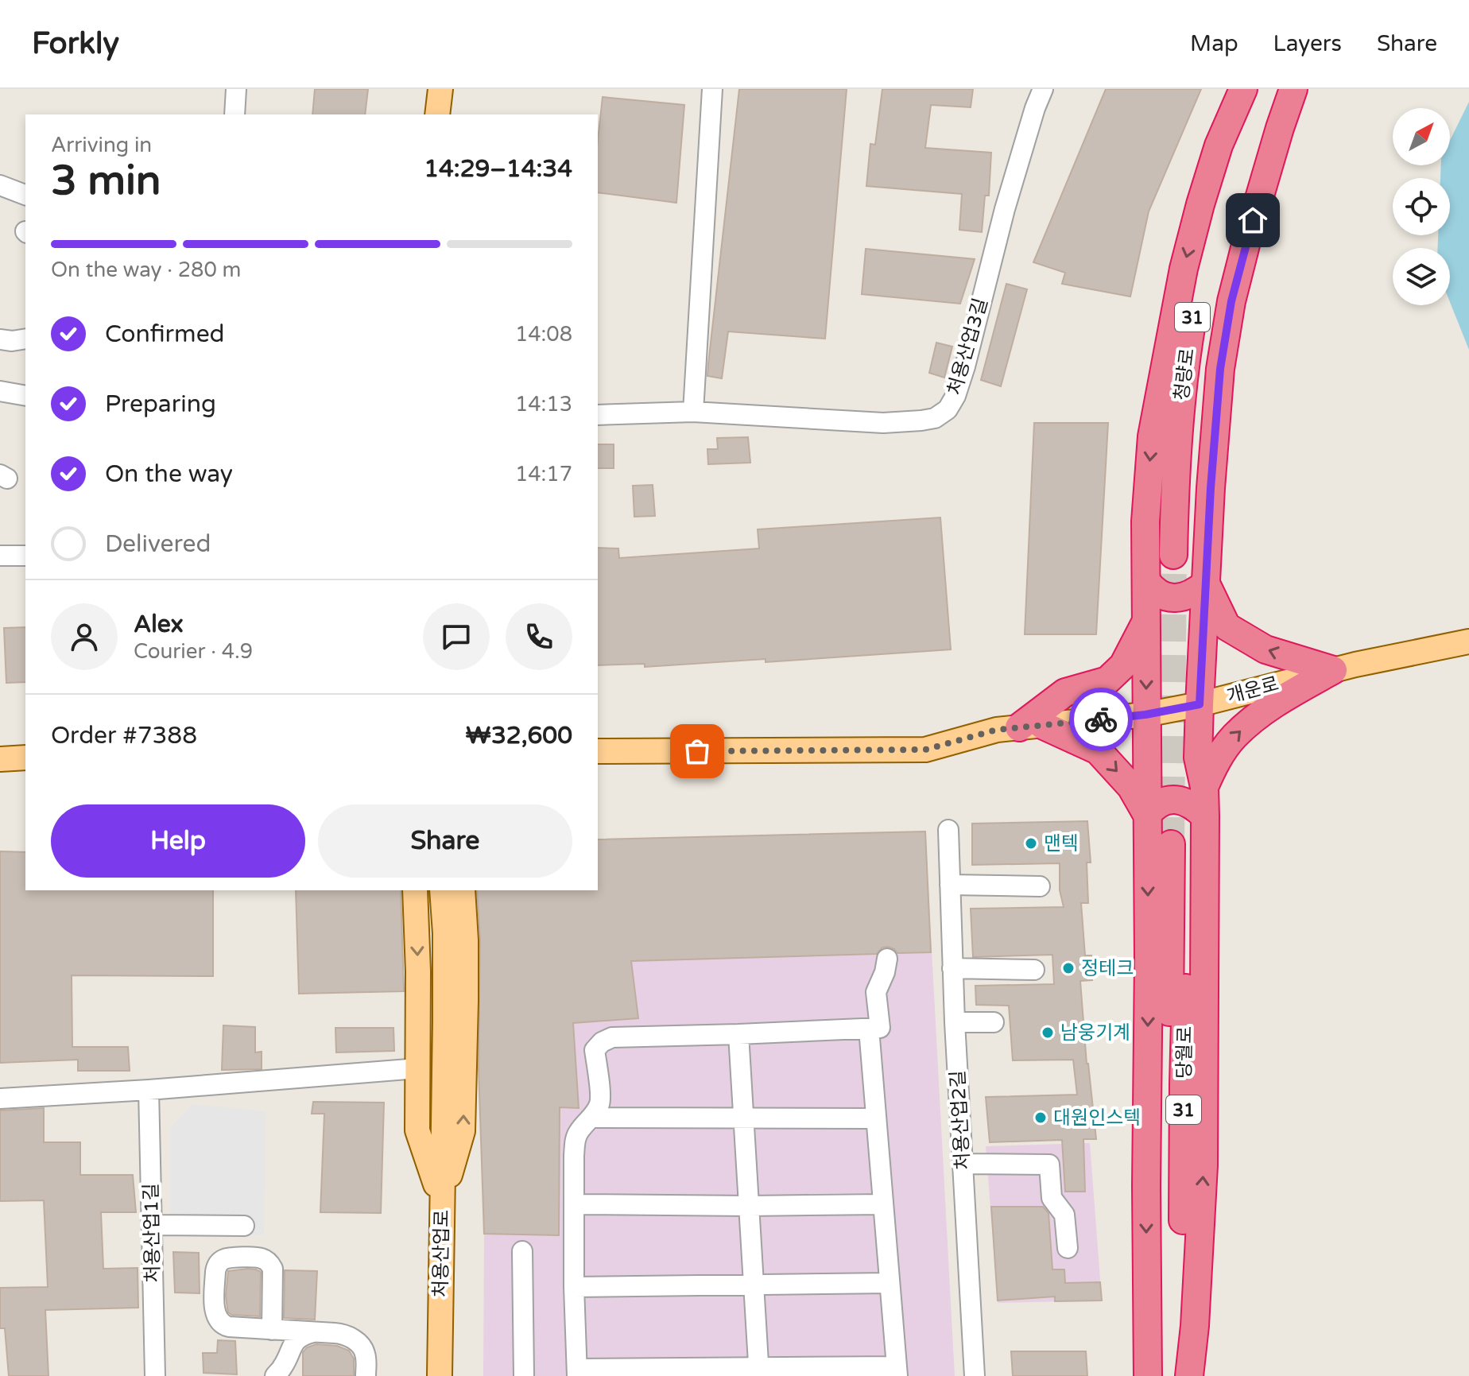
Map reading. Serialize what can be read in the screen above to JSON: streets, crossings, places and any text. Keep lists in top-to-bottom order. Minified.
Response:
{"streets":{"highway":["31","청량로","당월로"],"main road":["개운로","처용산업로"],"street":["처용산업3길","처용산업2길","처용산업1길"]},"places":["맨텍","정테크","남웅기계","대원인스텍"],"north":"top right","page":{"header":"Forkly","nav":["Map","Layers","Share"],"heading":["3 min","Arriving in","14:29–14:34"],"panel":["Alex","Courier · 4.9","Order #7388","₩32,600"],"bar":"On the way · 280 m","list":[["Confirmed","14:08"],["Preparing","14:13"],["On the way","14:17"],"Delivered"],"buttons":["Help","Share"]}}
